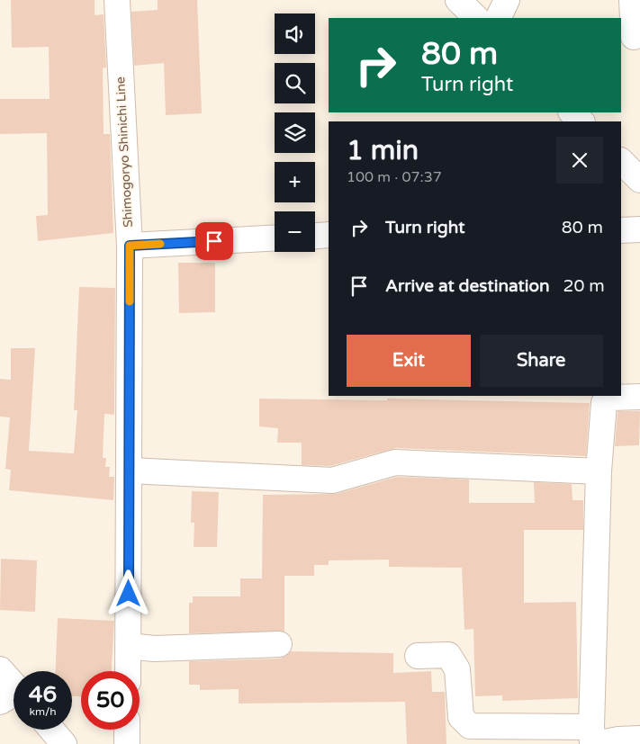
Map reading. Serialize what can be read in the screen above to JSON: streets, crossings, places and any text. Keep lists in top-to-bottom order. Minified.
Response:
{"streets":{"street":["Shimogoryo Shinichi Line"]},"page":{"map_buttons":["+","−"],"turn":["80 m","Turn right"],"heading":["1 min","100 m · 07:37"],"list":[{"name":"Turn right","value":"80 m"},{"name":"Arrive at destination","value":"20 m"}],"buttons":["Exit","Share"],"speed":"46 km/h","limit":"50"}}
